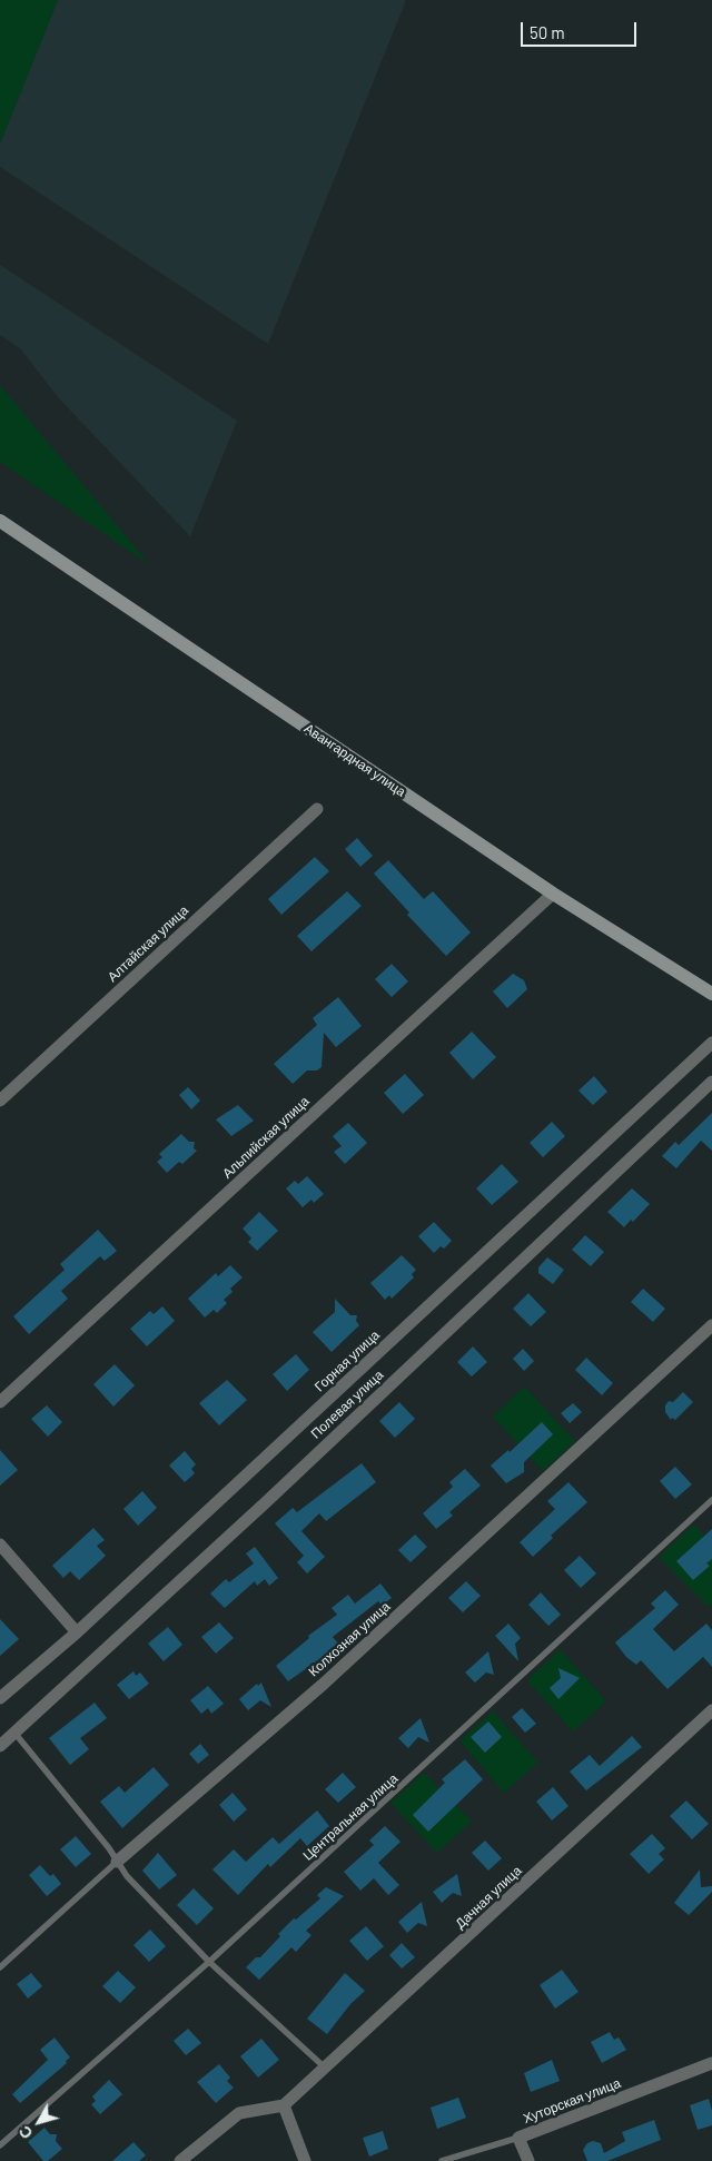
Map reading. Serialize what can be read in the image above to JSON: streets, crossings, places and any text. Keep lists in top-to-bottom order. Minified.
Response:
{"streets":{"main road":["Авангардная улица"],"street":["Алтайская улица","Альпийская улица","Горная улица","Полевая улица","Колхозная улица","Дачная улица","Хуторская улица"],"lane":["Центральная улица"]},"crossings":[["Авангардная улица","Альпийская улица"]],"scale_bar":"50 m","north":"bottom left"}
